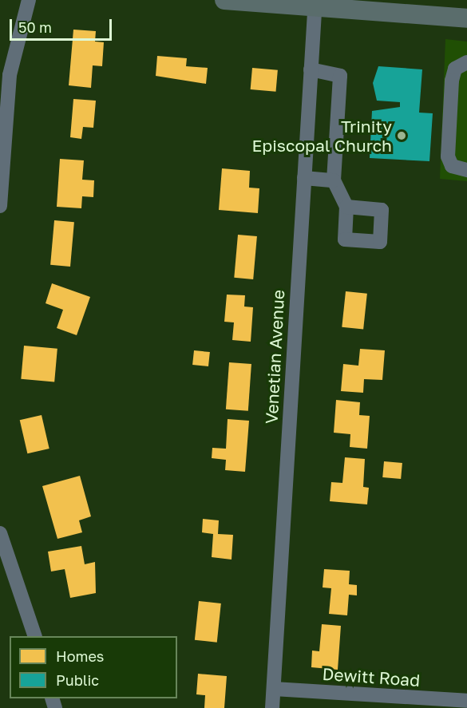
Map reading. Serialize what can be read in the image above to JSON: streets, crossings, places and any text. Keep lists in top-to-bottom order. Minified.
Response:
{"streets":{"street":["Venetian Avenue","Dewitt Road"]},"crossings":[["Venetian Avenue","Dewitt Road"]],"places":["Trinity Episcopal Church"],"legend":["Homes","Public"],"scale_bar":"50 m"}
